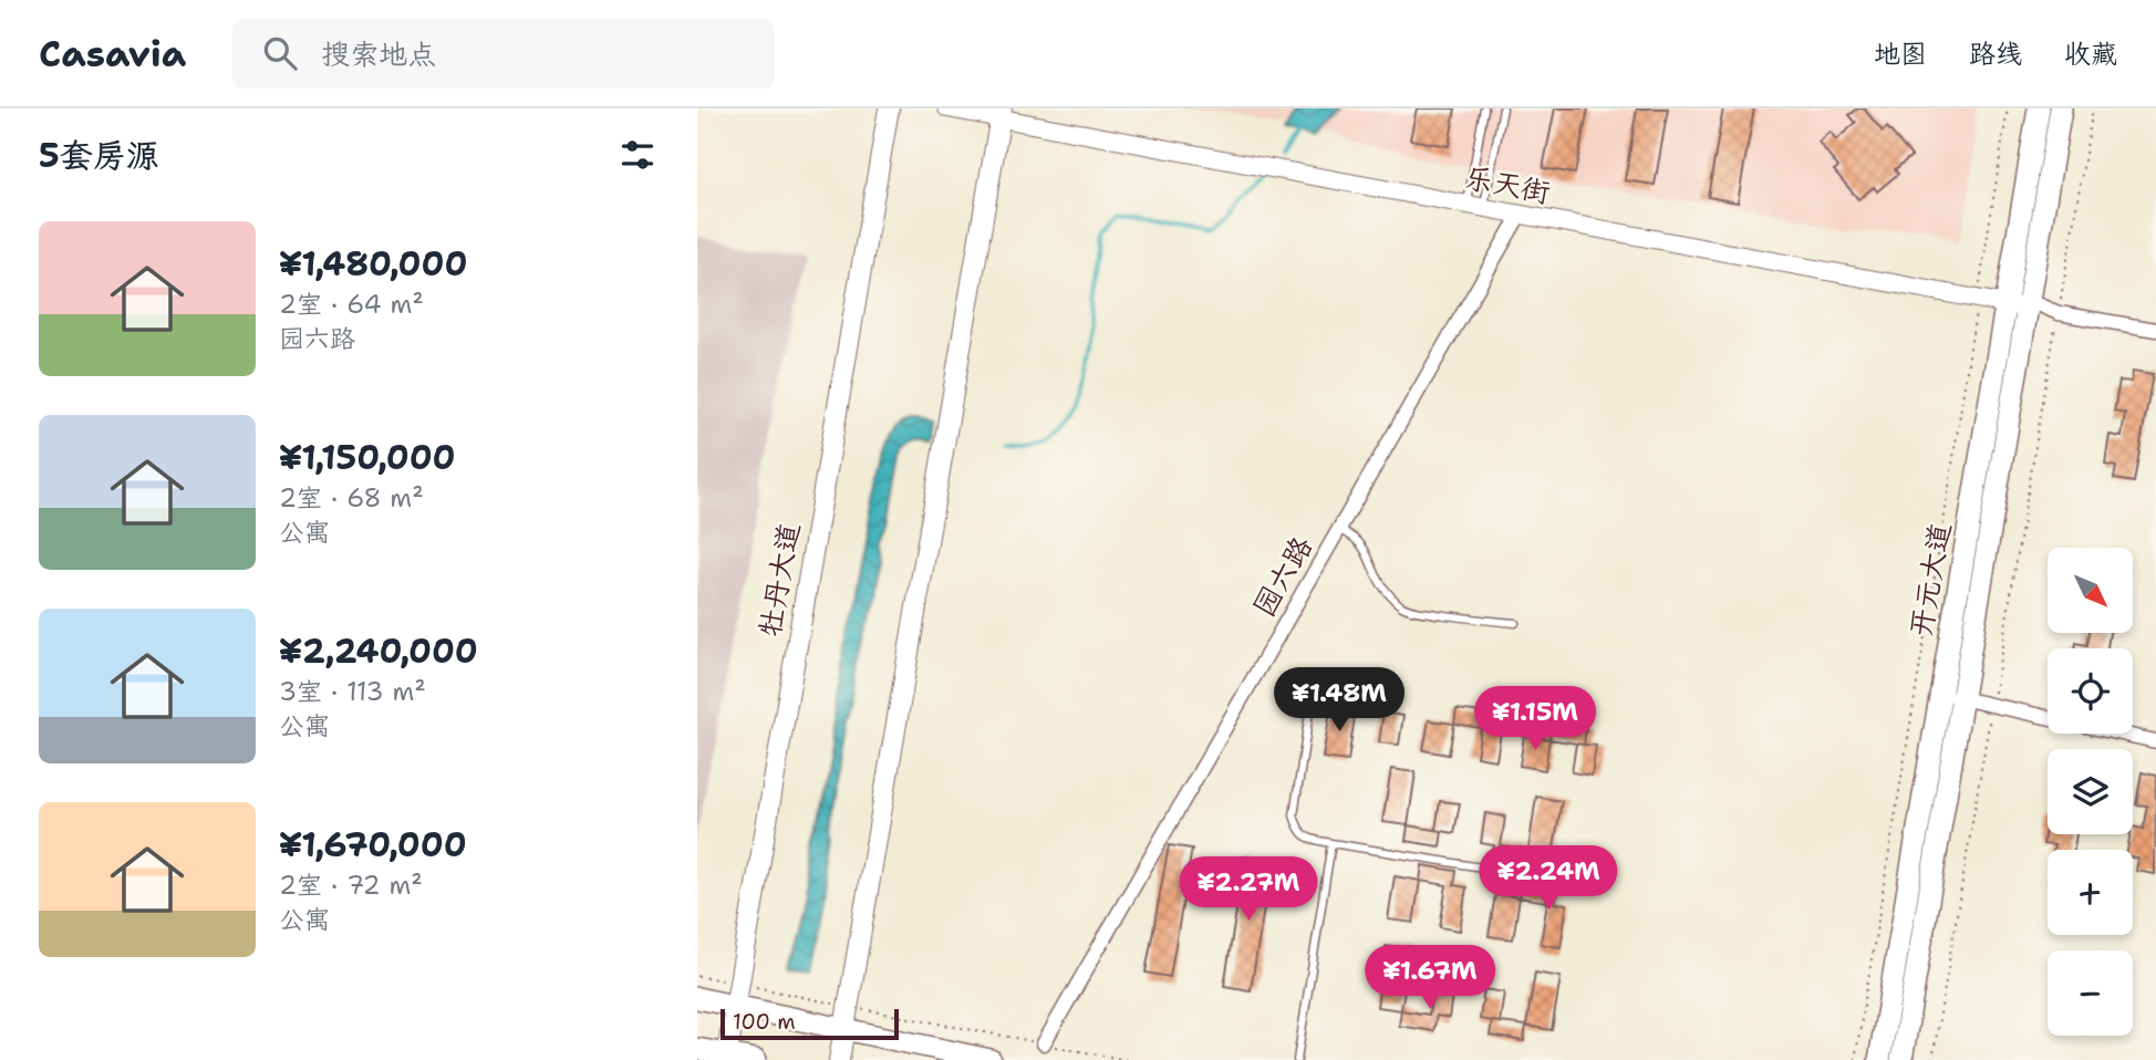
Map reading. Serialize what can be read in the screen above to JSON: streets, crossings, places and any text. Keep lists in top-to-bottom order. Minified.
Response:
{"streets":{"main road":["牡丹大道","开元大道"],"street":["乐天街","园六路"]},"crossings":[["乐天街","园六路"],["乐天街","开元大道"]],"scale_bar":"100 m","north":"bottom right","page":{"header":"Casavia","search":"搜索地点","nav":["地图","路线","收藏"],"heading":"5套房源","list":[{"name":"¥1,480,000","note":"2室 · 64 m² · 园六路"},{"name":"¥1,150,000","note":"2室 · 68 m² · 公寓"},{"name":"¥2,240,000","note":"3室 · 113 m² · 公寓"},{"name":"¥1,670,000","note":"2室 · 72 m² · 公寓"}],"map_buttons":["+","−"],"price":["¥1.48M","¥1.15M","¥2.24M","¥2.27M","¥1.67M"],"scale":"100 m"}}
